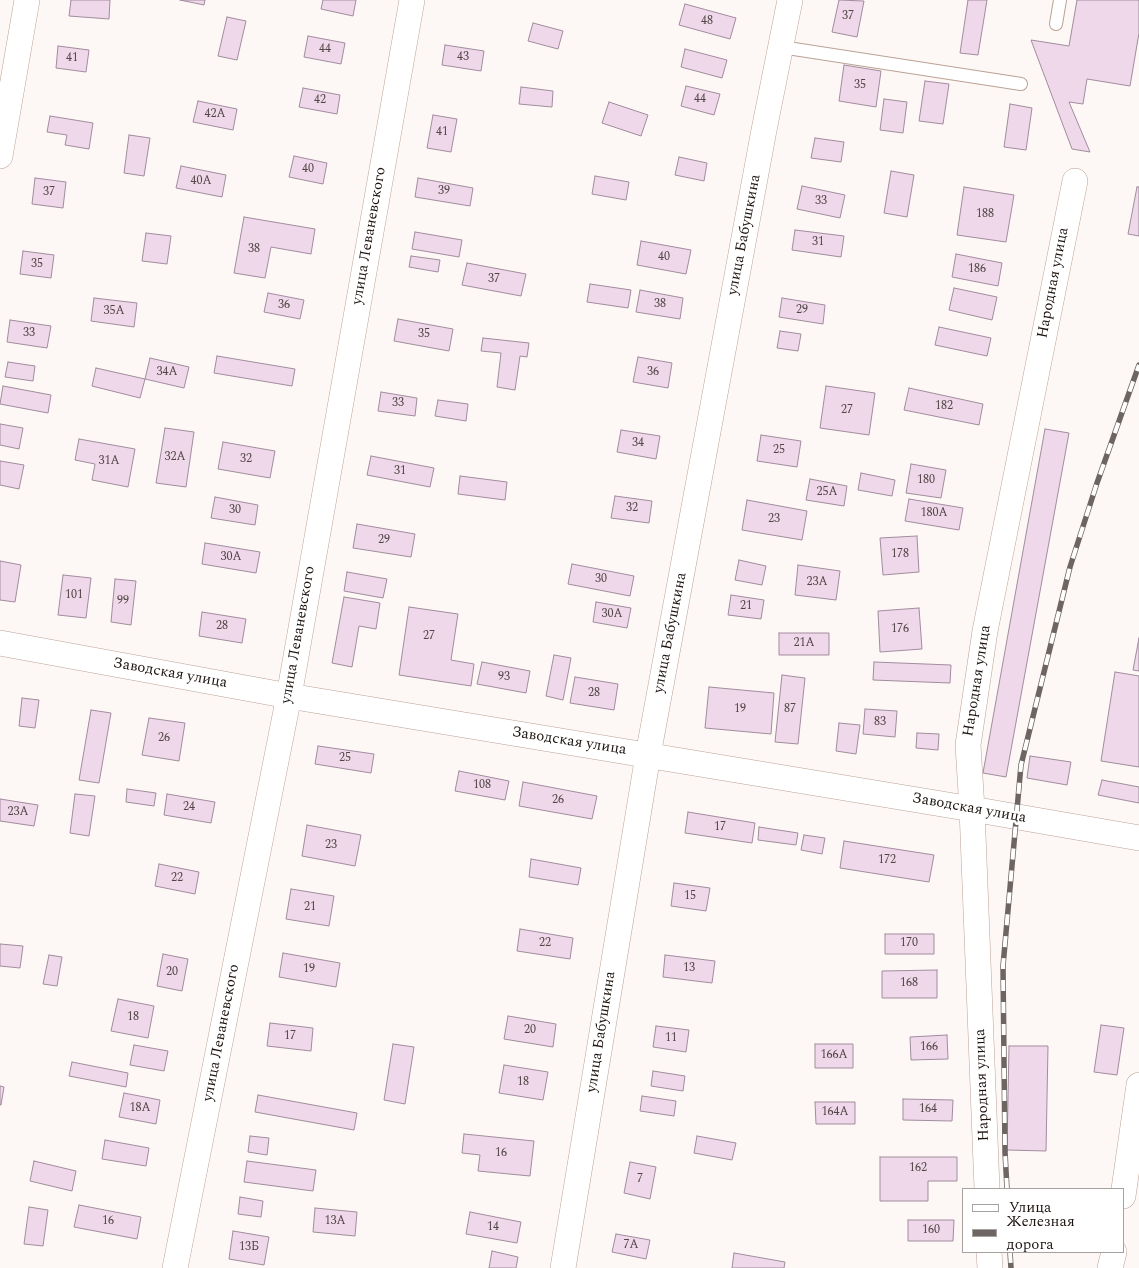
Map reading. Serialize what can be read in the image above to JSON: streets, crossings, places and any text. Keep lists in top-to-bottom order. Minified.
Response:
{"streets":{"street":["улица Бабушкина","улица Леваневского","Народная улица","Заводская улица"]},"crossings":[["улица Бабушкина","Заводская улица"],["улица Леваневского","Заводская улица"],["Народная улица","Заводская улица"]],"house_numbers":["37","48","44","43","41","35","44","42","42А","41","40","40А","39","37","33","188","31","38","40","35","186","37","38","36","29","35А","33","35","34А","36","33","182","27","34","25","32А","32","31А","31","180","25А","32","30","180А","23","29","178","30А","30","23А","101","99","21","30А","28","176","27","21А","93","28","19","87","83","26","25","108","26","24","23А","17","23","172","22","15","21","22","170","13","19","20","168","18","20","17","11","166","166А","18","18А","164","164А","16","162","7","16","13А","14","160","7А","13Б"],"legend":["Улица","Железная дорога"]}
